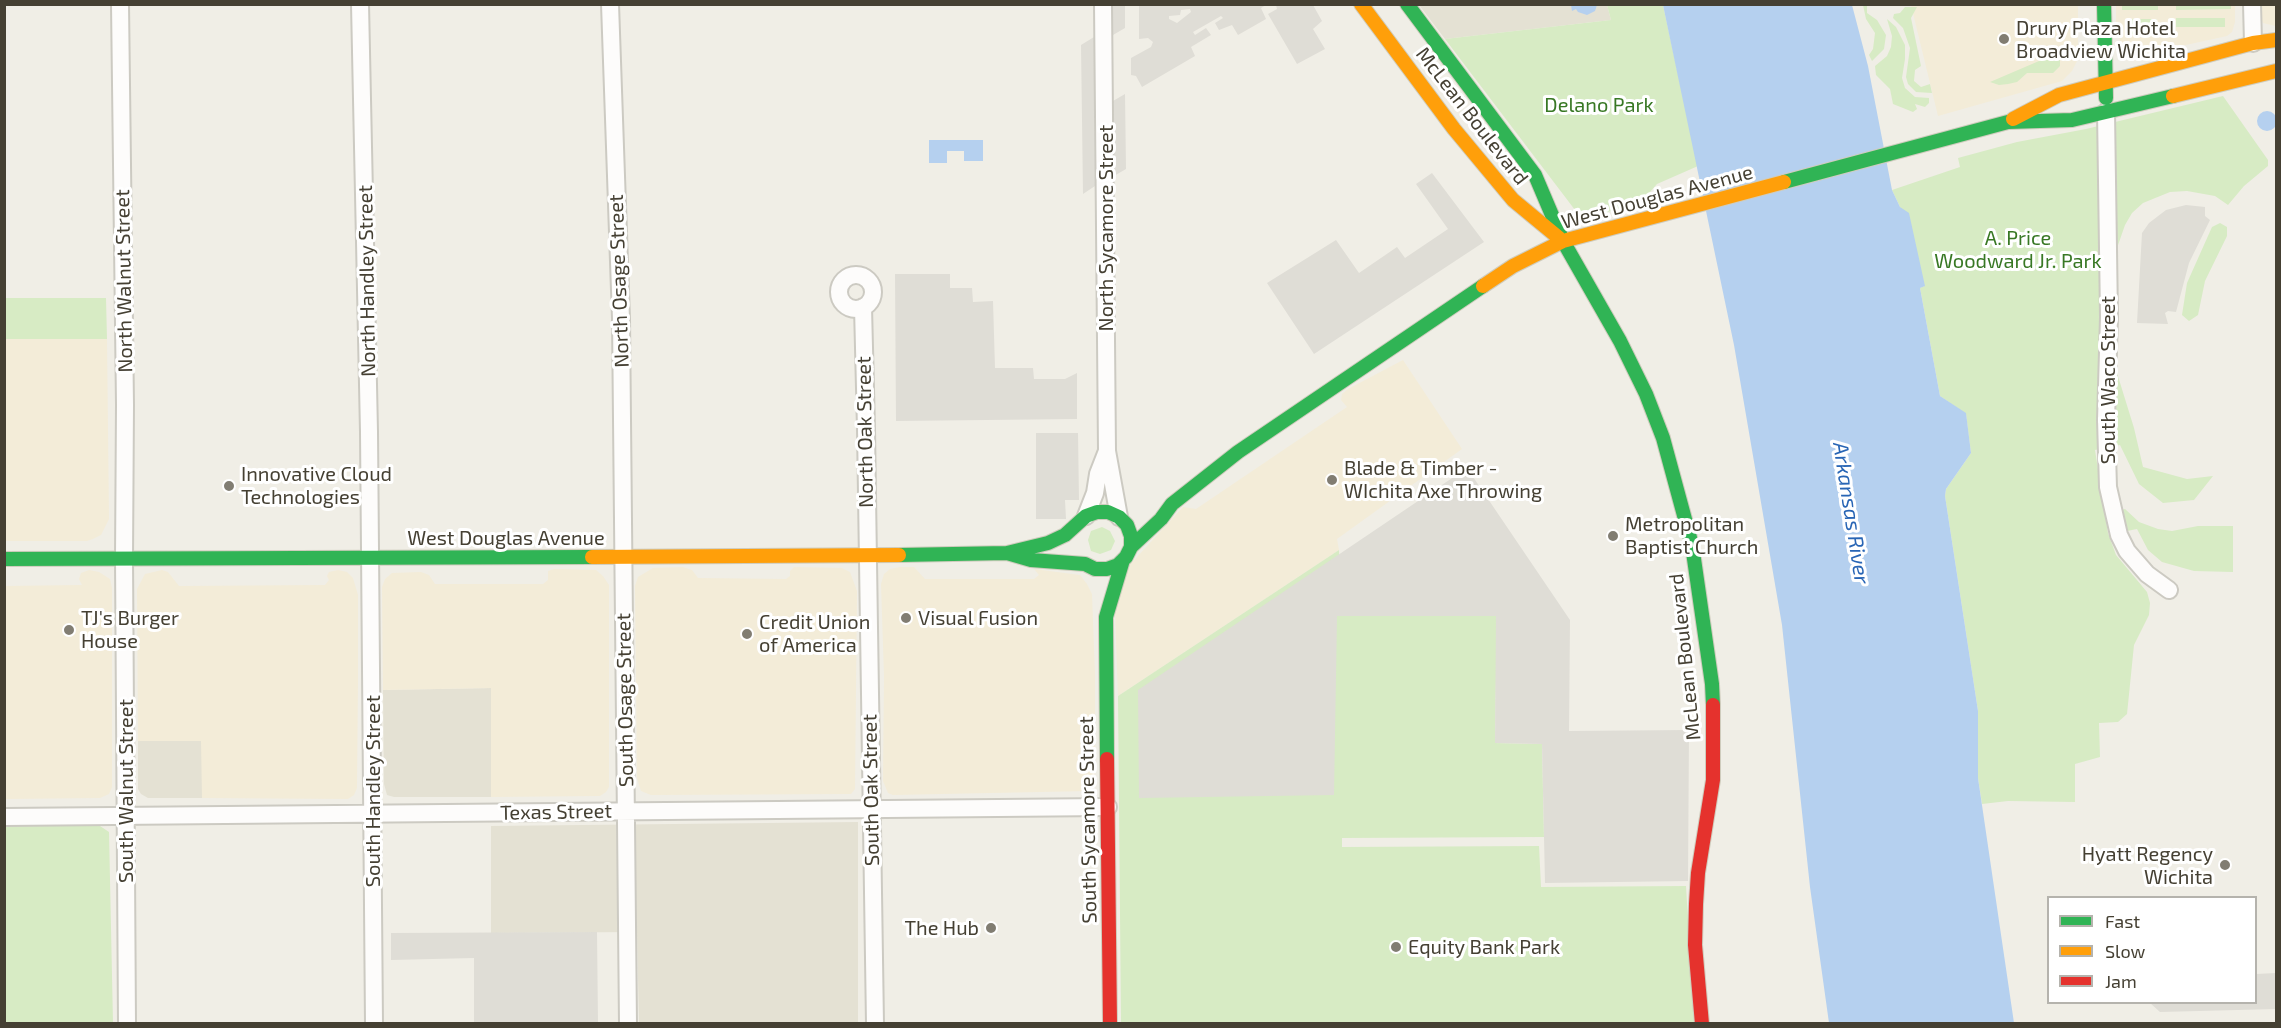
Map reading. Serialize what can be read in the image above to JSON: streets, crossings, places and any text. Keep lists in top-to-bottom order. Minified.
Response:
{"streets":{"main road":["McLean Boulevard","West Douglas Avenue","South Sycamore Street"],"street":["North Sycamore Street","North Walnut Street","North Handley Street","North Osage Street","South Waco Street","North Oak Street","South Osage Street","South Oak Street","South Walnut Street","South Handley Street","Texas Street"]},"crossings":[["McLean Boulevard","West Douglas Avenue"],["West Douglas Avenue","North Sycamore Street"],["West Douglas Avenue","North Walnut Street"],["West Douglas Avenue","North Handley Street"],["West Douglas Avenue","North Osage Street"],["West Douglas Avenue","South Waco Street"],["West Douglas Avenue","North Oak Street"],["West Douglas Avenue","South Osage Street"],["West Douglas Avenue","South Oak Street"],["West Douglas Avenue","South Walnut Street"],["West Douglas Avenue","South Handley Street"],["West Douglas Avenue","South Sycamore Street"],["North Sycamore Street","South Sycamore Street"],["North Walnut Street","South Walnut Street"],["North Handley Street","South Handley Street"],["North Osage Street","South Osage Street"],["North Oak Street","South Oak Street"],["South Osage Street","Texas Street"],["South Oak Street","Texas Street"],["South Walnut Street","Texas Street"],["South Handley Street","Texas Street"],["Texas Street","South Sycamore Street"]],"water":["Arkansas River"],"parks":["Delano Park","A. Price Woodward Jr. Park"],"places":["Drury Plaza Hotel Broadview Wichita","Blade & Timber - WIchita Axe Throwing","Innovative Cloud Technologies","Metropolitan Baptist Church","Visual Fusion","TJ's Burger House","Credit Union of America","Hyatt Regency Wichita","The Hub","Equity Bank Park"],"legend":["Fast","Slow","Jam"]}
